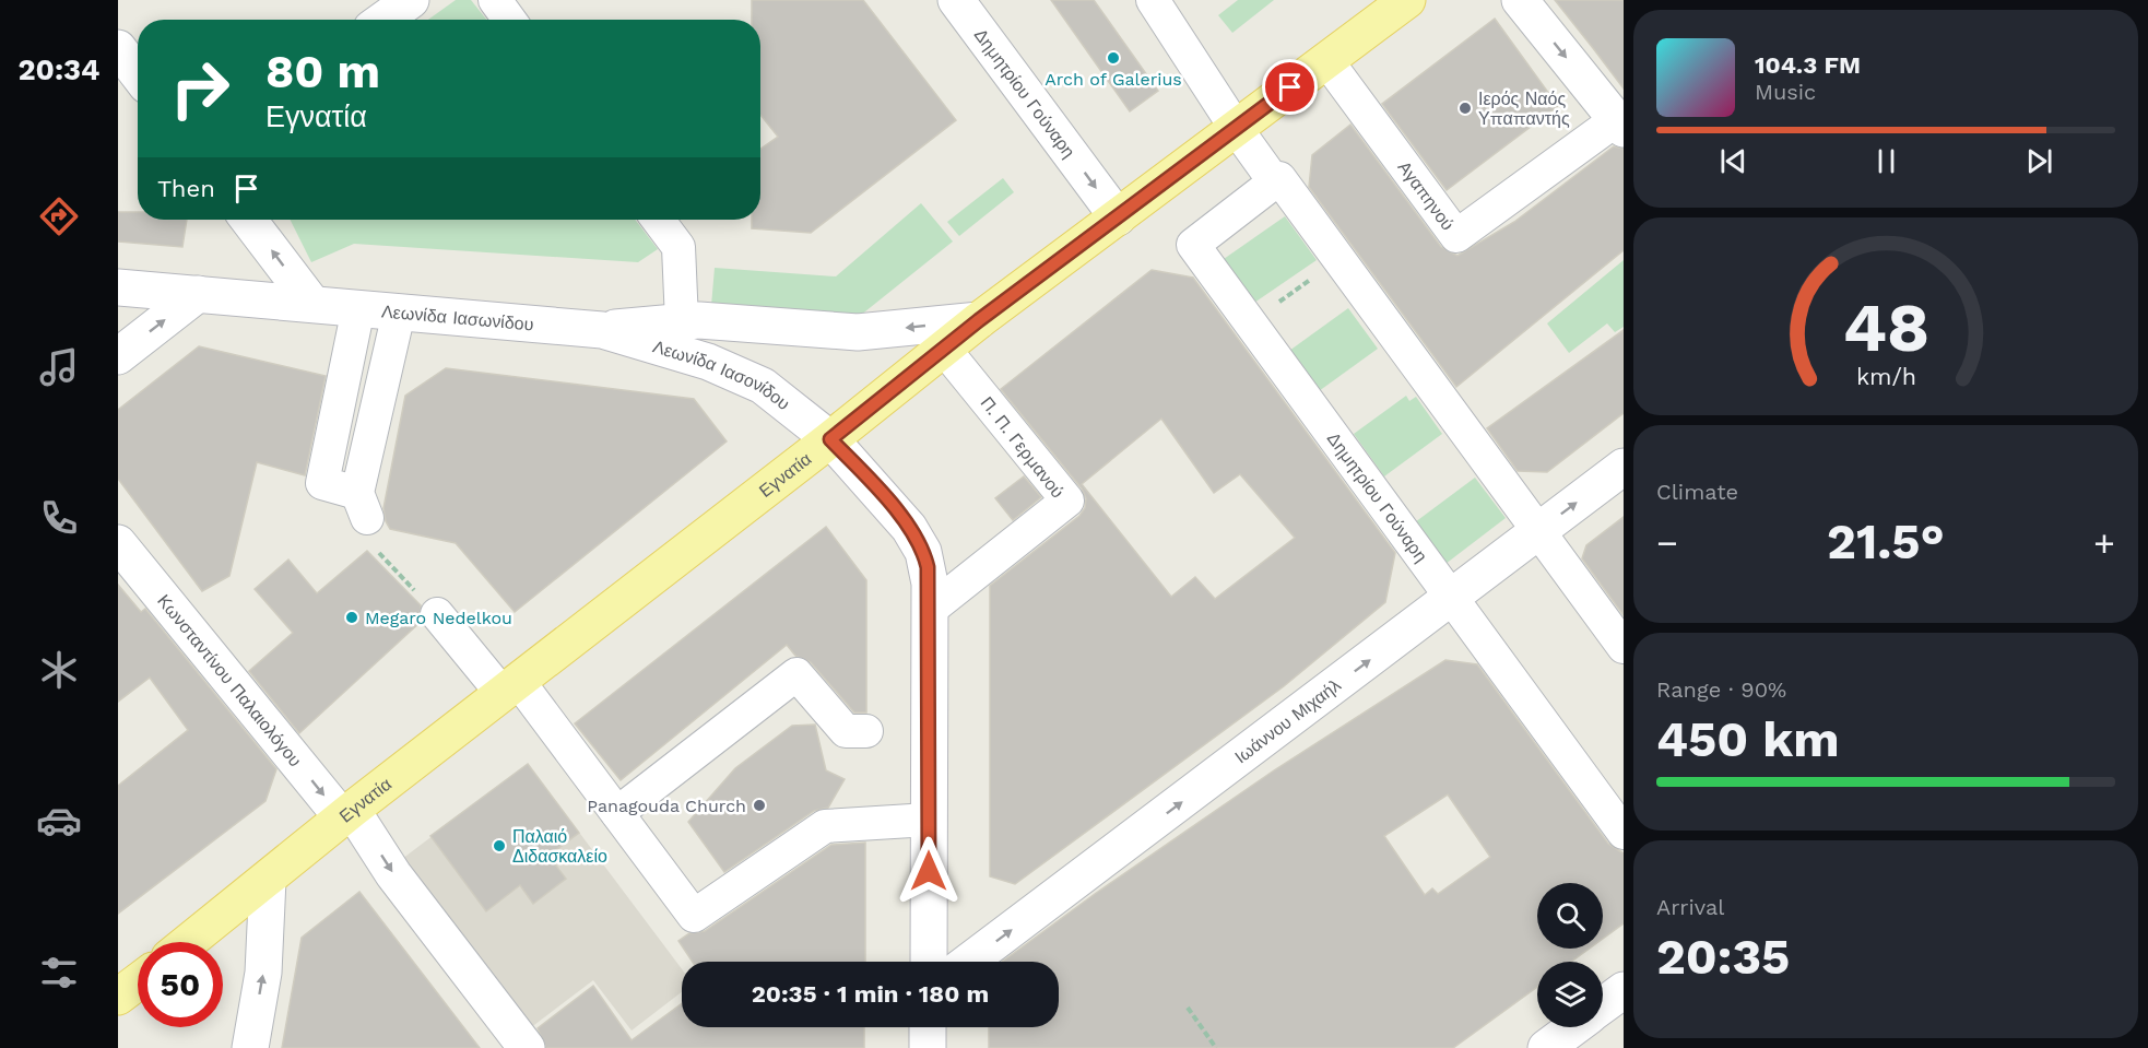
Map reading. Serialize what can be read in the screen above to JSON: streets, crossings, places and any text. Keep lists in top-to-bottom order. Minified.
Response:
{"streets":{"main road":["Εγνατία"],"street":["Δημητρίου Γούναρη","Αγαπηνού","Λεωνίδα Ιασωνίδου","Λεωνίδα Ιασονίδου","Π. Π. Γερμανού","Κωνσταντίνου Παλαιολόγου","Ιωάννου Μιχαήλ"]},"crossings":[["Δημητρίου Γούναρη","Εγνατία"],["Δημητρίου Γούναρη","Ιωάννου Μιχαήλ"],["Αγαπηνού","Εγνατία"],["Λεωνίδα Ιασωνίδου","Λεωνίδα Ιασονίδου"],["Λεωνίδα Ιασονίδου","Π. Π. Γερμανού"],["Λεωνίδα Ιασονίδου","Εγνατία"],["Π. Π. Γερμανού","Εγνατία"],["Εγνατία","Κωνσταντίνου Παλαιολόγου"]],"one_way":["Ιωάννου Μιχαήλ"],"places":["Arch of Galerius","Ιερός Ναός Υπαπαντής","Megaro Nedelkou","Panagouda Church","Παλαιό Διδασκαλείο"],"page":{"tabs":"20:34","turn":["80 m","Εγνατία"],"song":["104.3 FM","Music"],"then":"Then","tile":["Climate",["Range · 90%","450 km"],["Arrival","20:35"]],"heat":["−","21.5°","+"],"limit":"50","trip":"20:35 · 1 min · 180 m","gauge":["48","km/h"]}}
